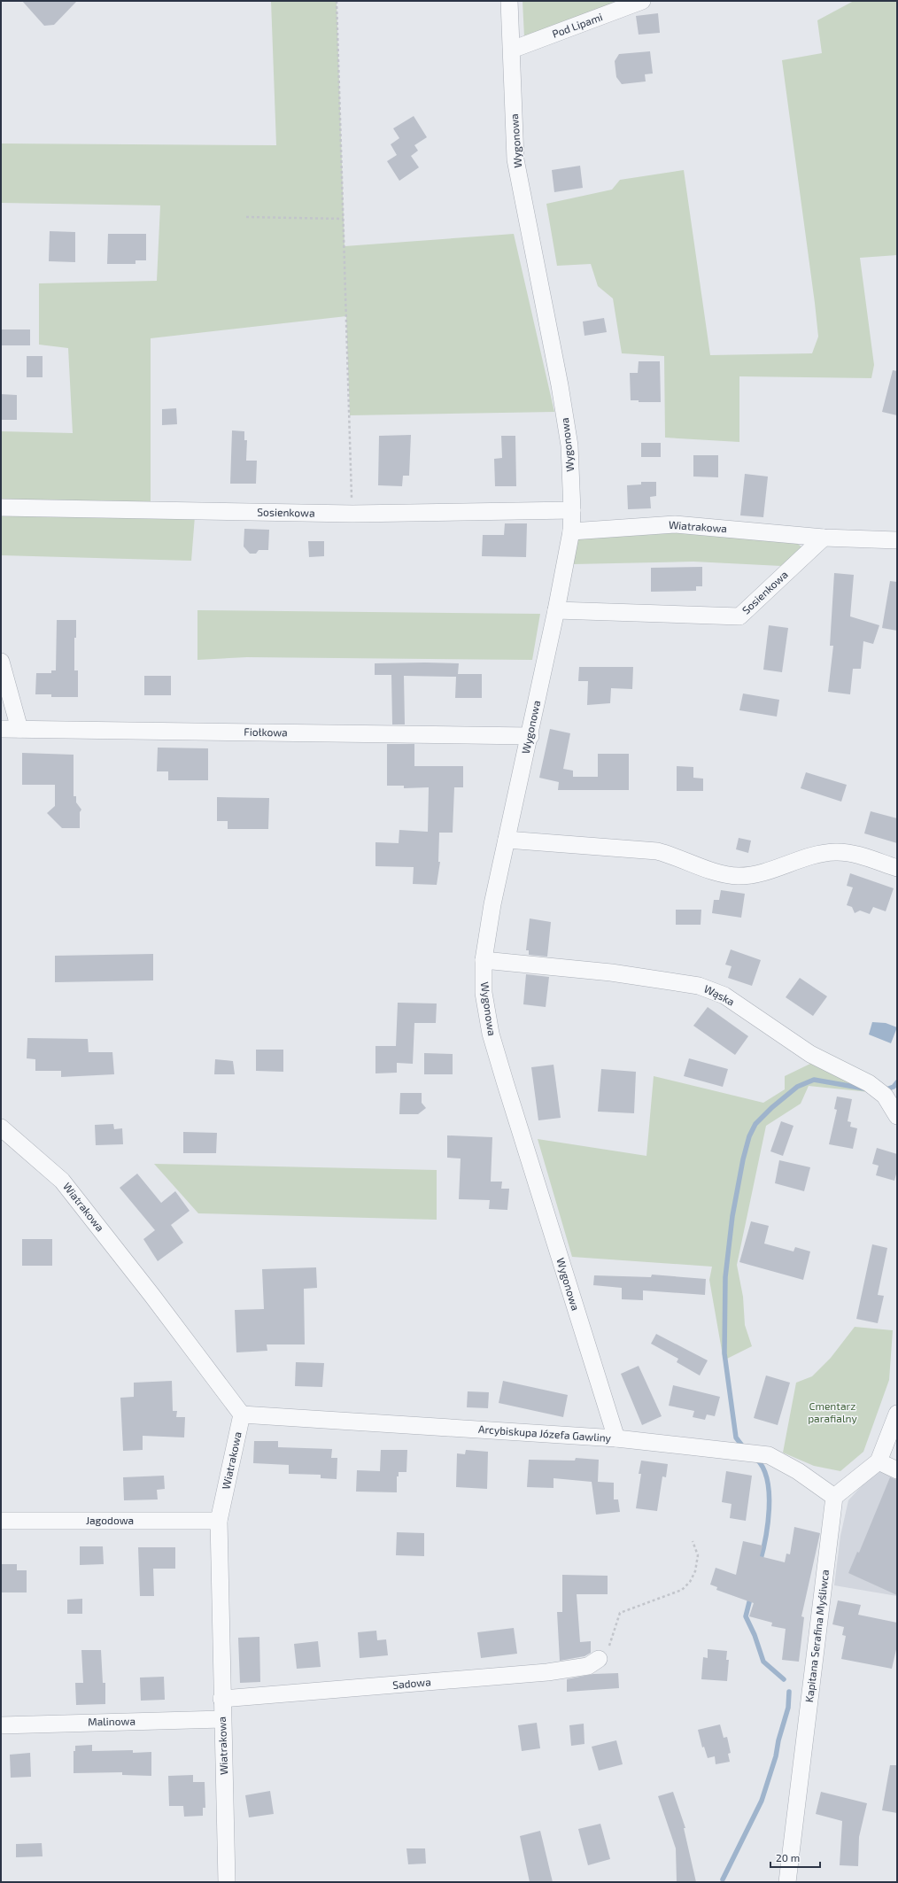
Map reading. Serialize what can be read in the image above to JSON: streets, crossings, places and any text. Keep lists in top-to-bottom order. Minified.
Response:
{"streets":{"street":["Pod Lipami","Wygonowa","Sosienkowa","Wiatrakowa","Fiołkowa","Wąska","Arcybiskupa Józefa Gawliny","Jagodowa","Kapitana Serafina Myśliwca","Sadowa","Malinowa"]},"crossings":[["Pod Lipami","Wygonowa"],["Wygonowa","Sosienkowa"],["Wygonowa","Wiatrakowa"],["Wygonowa","Fiołkowa"],["Wygonowa","Wąska"],["Wygonowa","Arcybiskupa Józefa Gawliny"],["Sosienkowa","Wiatrakowa"],["Wiatrakowa","Arcybiskupa Józefa Gawliny"],["Wiatrakowa","Jagodowa"],["Wiatrakowa","Sadowa"],["Wiatrakowa","Malinowa"],["Arcybiskupa Józefa Gawliny","Kapitana Serafina Myśliwca"]],"parks":["Cmentarz parafialny"],"scale_bar":"20 m"}
